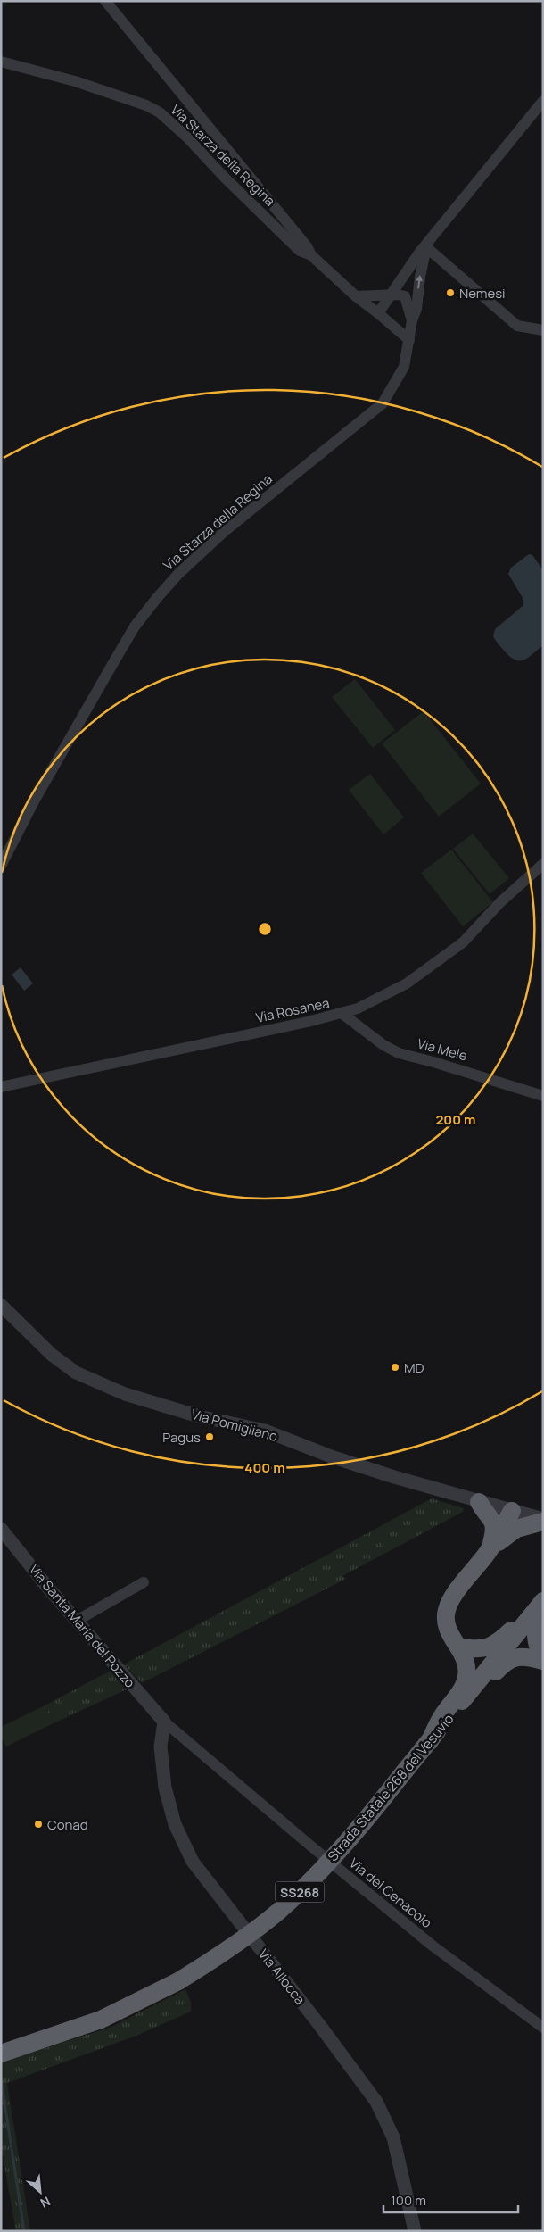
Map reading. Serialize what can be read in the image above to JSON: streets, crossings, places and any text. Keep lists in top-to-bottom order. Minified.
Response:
{"streets":{"highway":["Strada Statale 268 del Vesuvio","SS268"],"street":["Via Starza della Regina","Via Rosanea","Via Mele","Via Pomigliano","Via Santa Maria del Pozzo","Via del Cenacolo","Via Allocca"]},"crossings":[["Via Rosanea","Via Mele"],["Via Santa Maria del Pozzo","Via del Cenacolo"],["Via Santa Maria del Pozzo","Via Allocca"],["Via del Cenacolo","Via Allocca"]],"places":["Nemesi","MD","Pagus","Conad"],"scale_bar":"100 m","north":"bottom right","rings":["200 m","400 m"]}
